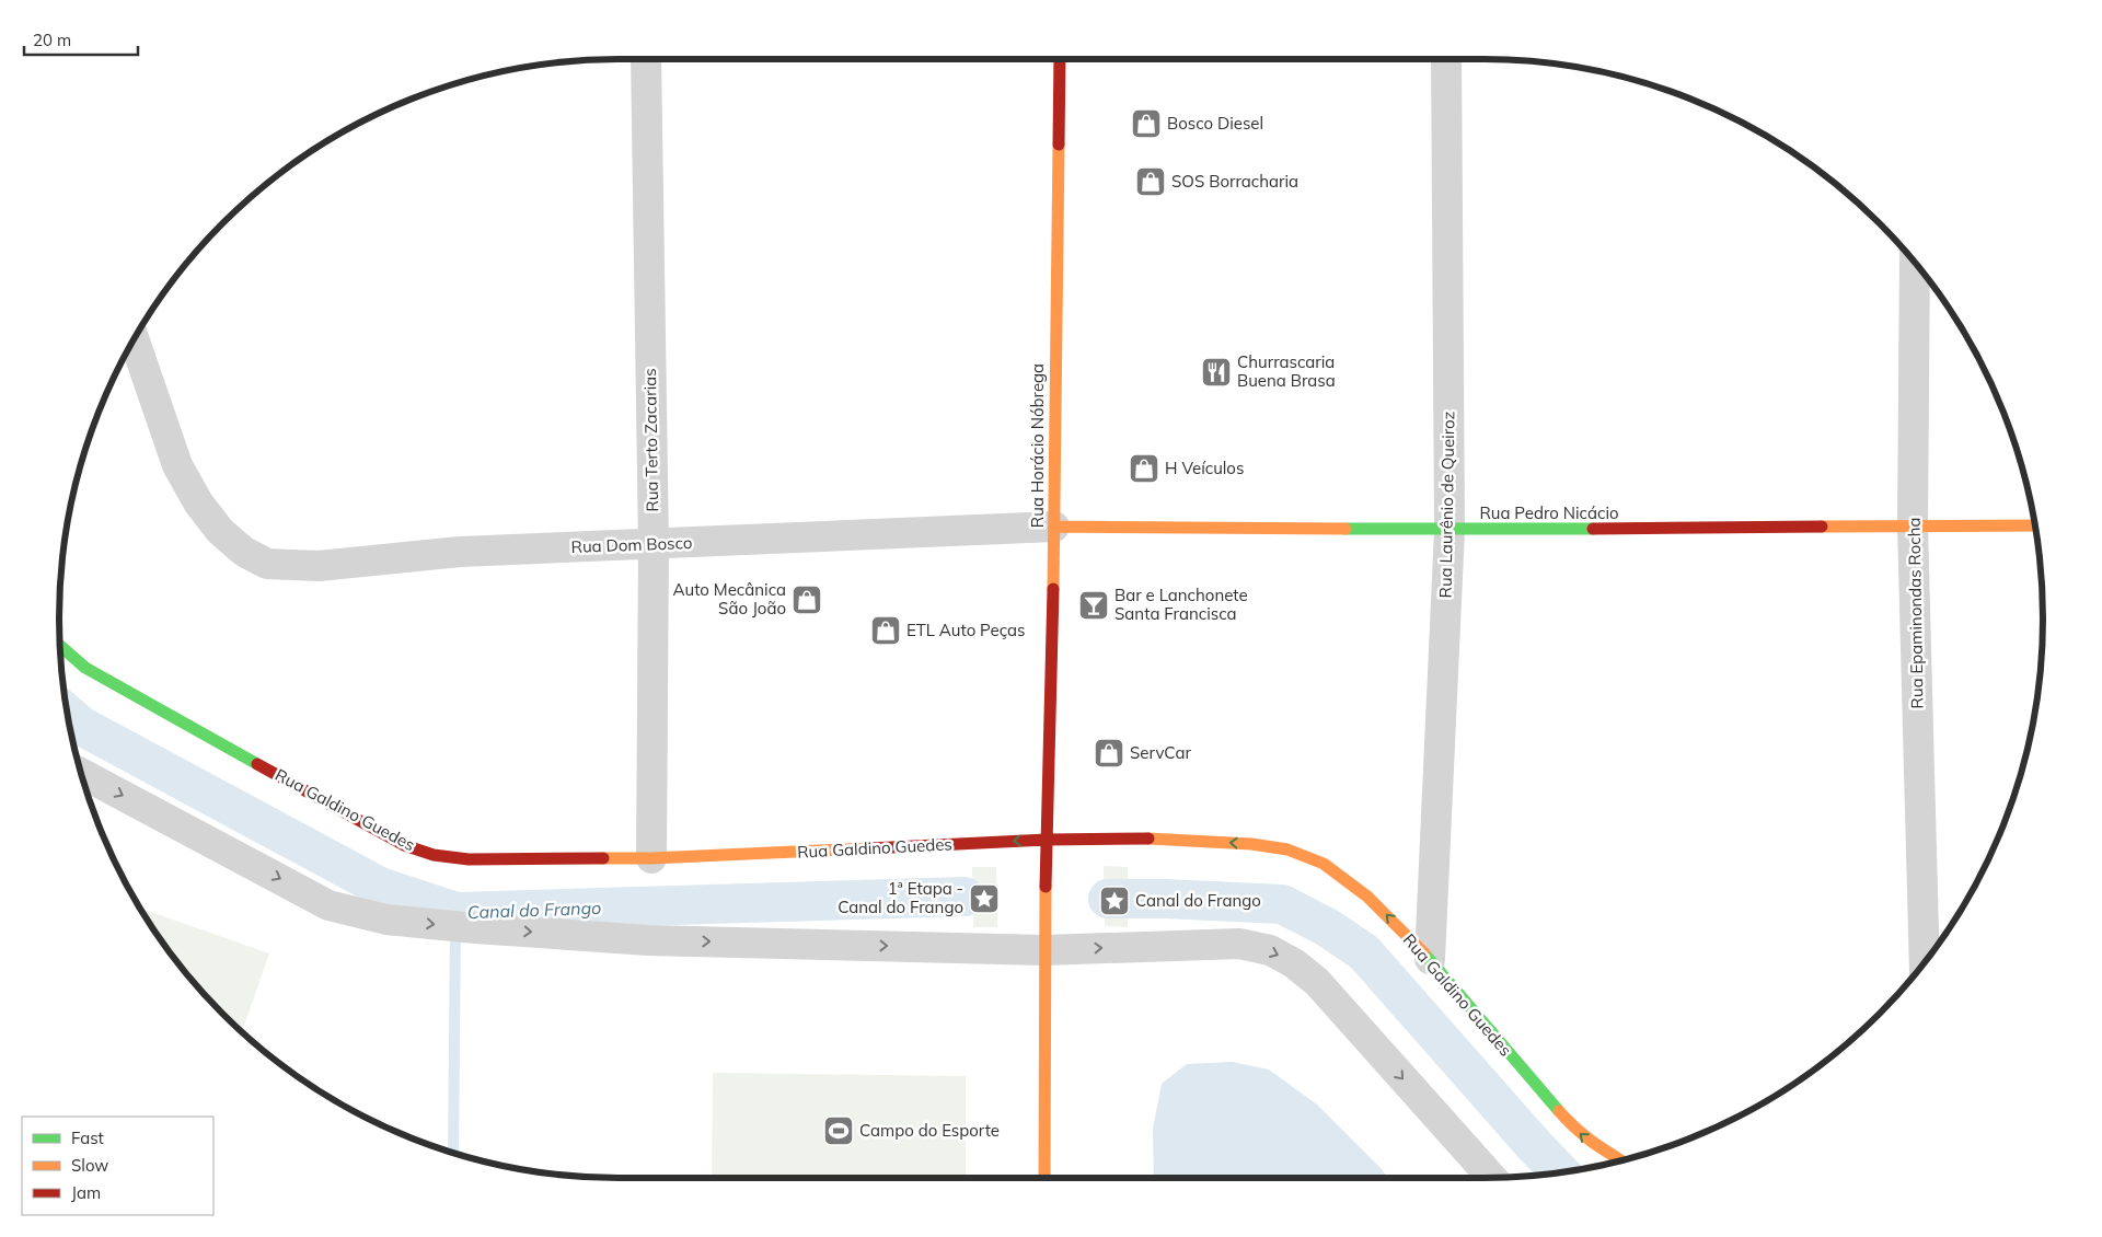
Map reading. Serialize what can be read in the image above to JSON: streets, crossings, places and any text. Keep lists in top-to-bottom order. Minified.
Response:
{"streets":{"main road":["Rua Horácio Nóbrega","Rua Pedro Nicácio","Rua Galdino Guedes"],"street":["Rua Terto Zacarias","Rua Laurênio de Queiroz","Rua Dom Bosco","Rua Epaminondas Rocha"]},"crossings":[["Rua Terto Zacarias","Rua Dom Bosco"],["Rua Terto Zacarias","Rua Galdino Guedes"],["Rua Horácio Nóbrega","Rua Pedro Nicácio"],["Rua Horácio Nóbrega","Rua Dom Bosco"],["Rua Horácio Nóbrega","Rua Galdino Guedes"],["Rua Laurênio de Queiroz","Rua Pedro Nicácio"],["Rua Laurênio de Queiroz","Rua Galdino Guedes"],["Rua Pedro Nicácio","Rua Dom Bosco"],["Rua Pedro Nicácio","Rua Epaminondas Rocha"]],"one_way":["Rua Galdino Guedes"],"water":["Canal do Frango"],"places":{"shop":["Bosco Diesel","SOS Borracharia","H Veículos","Auto Mecânica São João","ETL Auto Peças","ServCar"],"restaurant":["Churrascaria Buena Brasa"],"bar":["Bar e Lanchonete Santa Francisca"],"place":["1ª Etapa - Canal do Frango","Canal do Frango"],"sports":["Campo do Esporte"]},"legend":["Fast","Slow","Jam"],"scale_bar":"20 m"}
